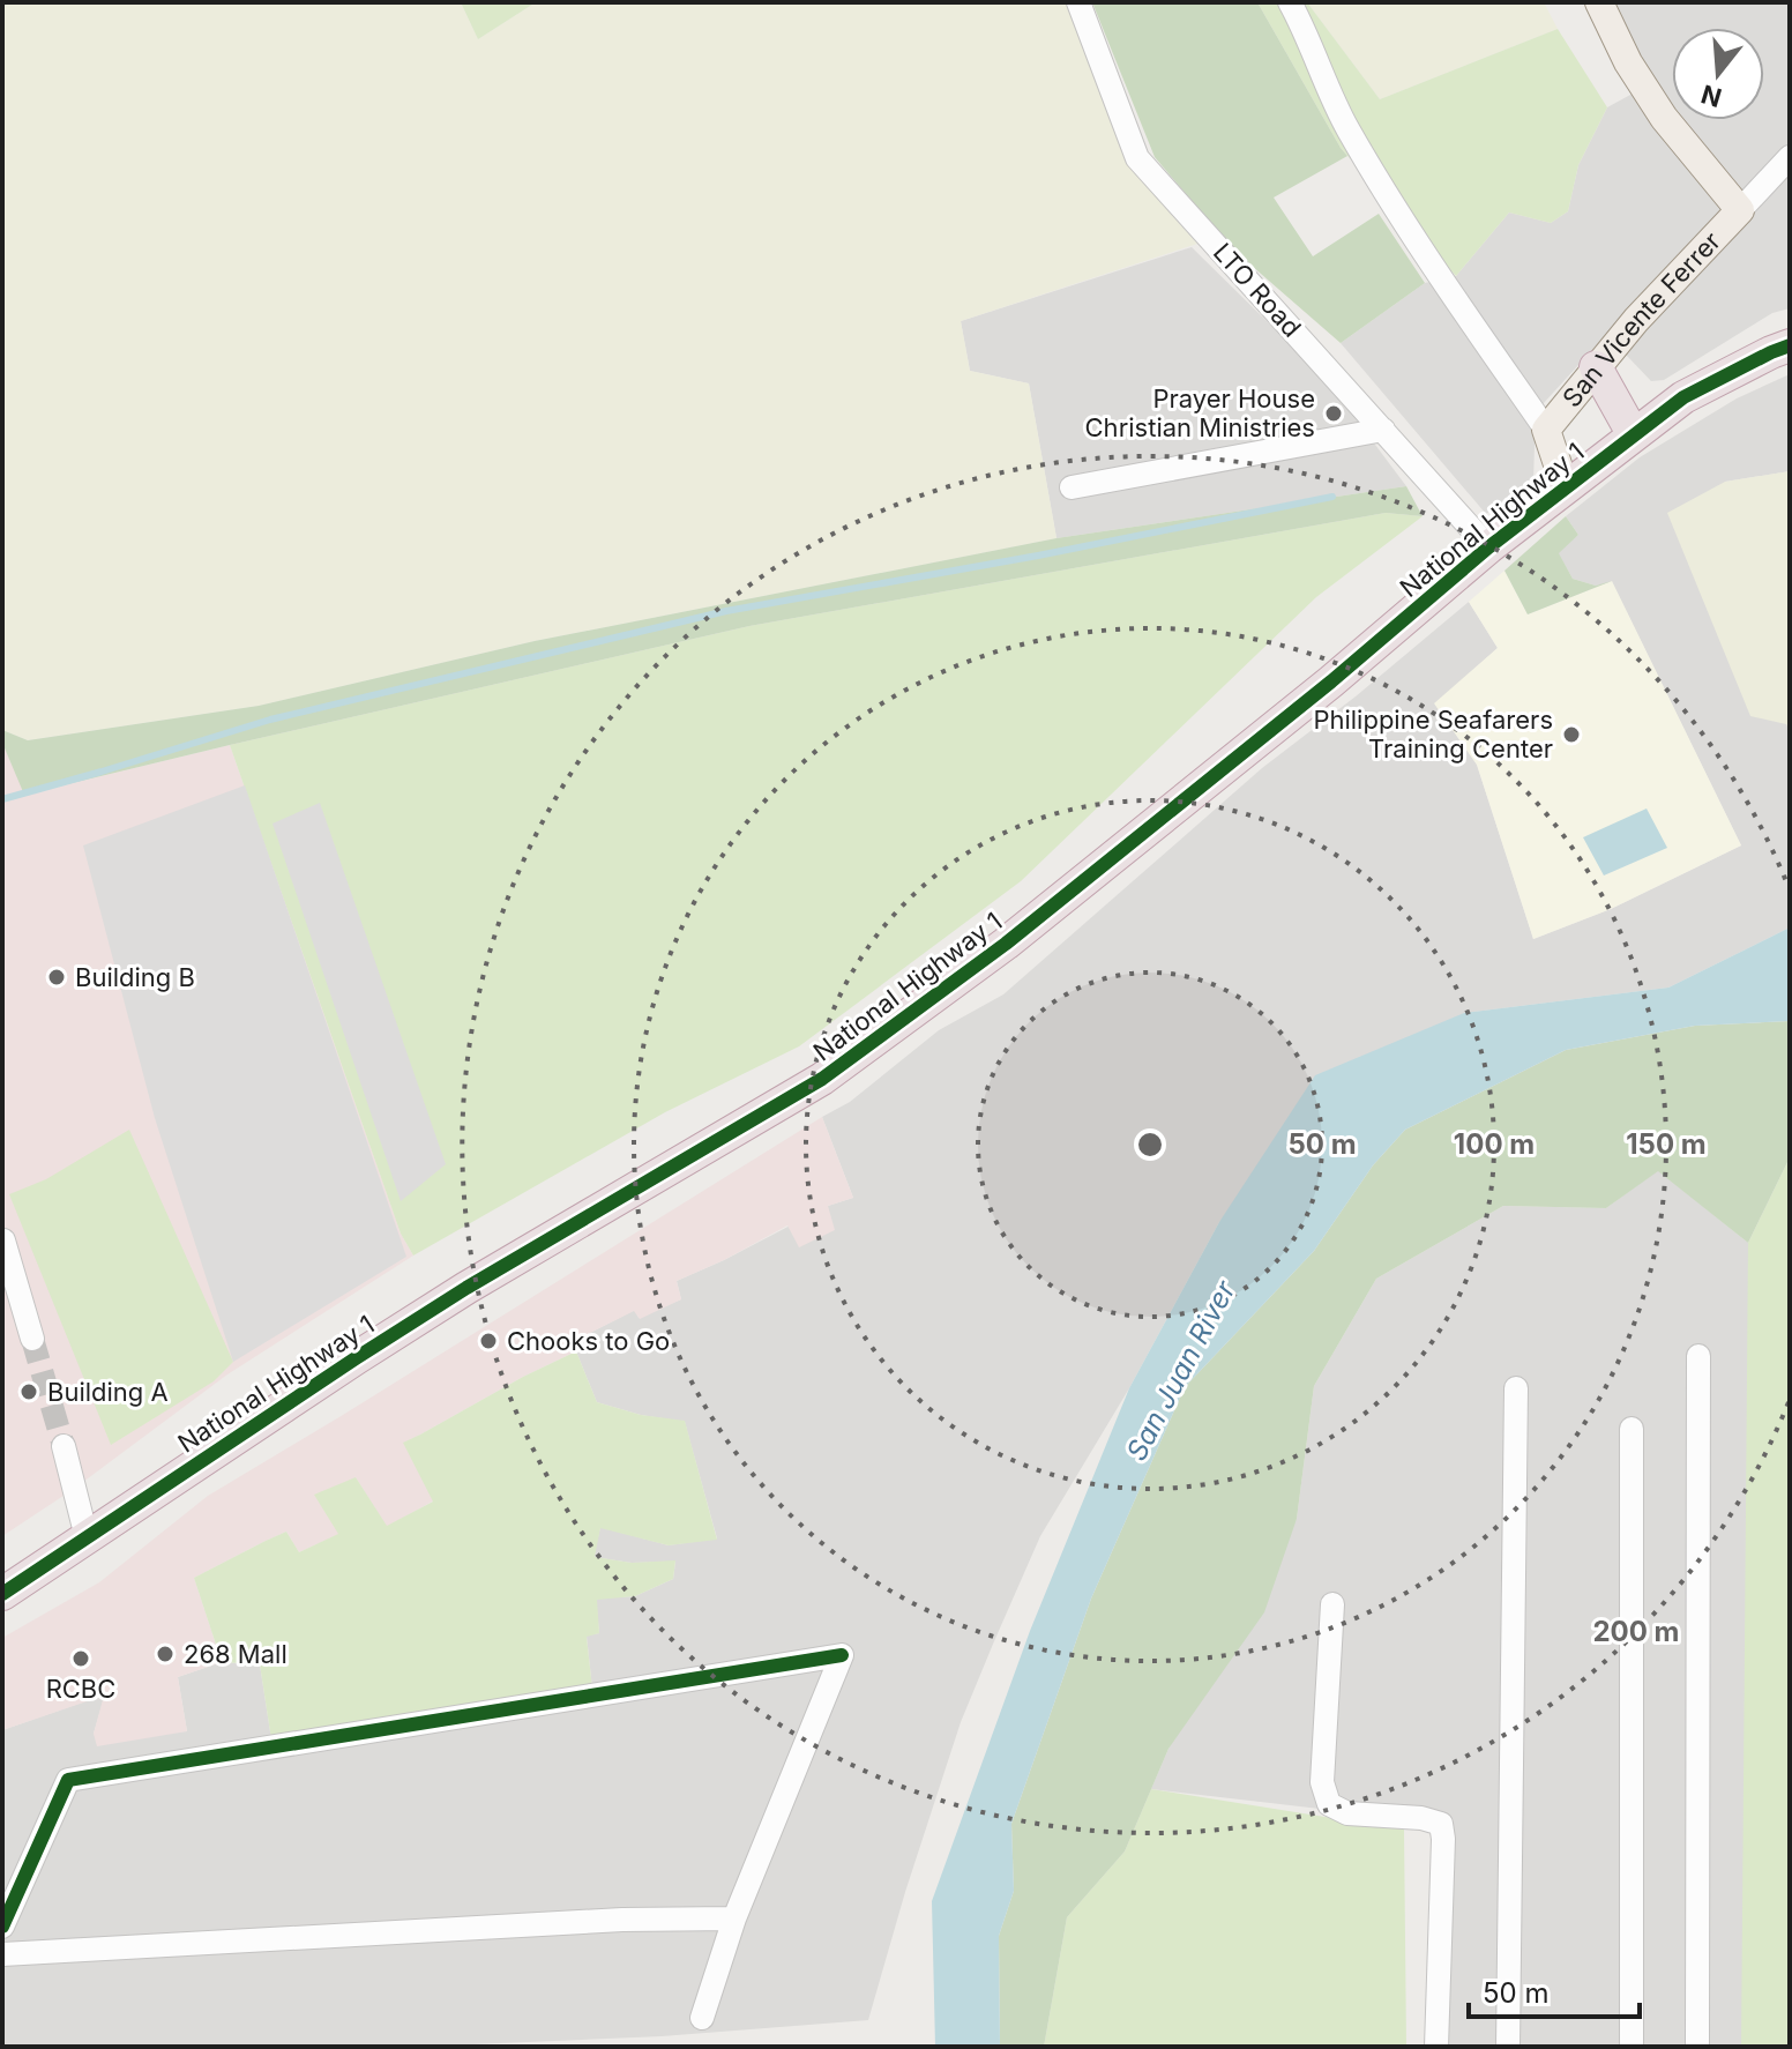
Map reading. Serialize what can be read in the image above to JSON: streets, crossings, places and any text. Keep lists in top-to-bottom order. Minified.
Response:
{"streets":{"highway":["National Highway 1"],"main road":["San Vicente Ferrer"],"street":["LTO Road"]},"crossings":[["LTO Road","National Highway 1"]],"water":["San Juan River"],"places":["Prayer House Christian Ministries","Philippine Seafarers Training Center","Building B","Chooks to Go","Building A","268 Mall","RCBC"],"scale_bar":"50 m","north":"bottom","rings":["50 m","100 m","150 m","200 m"]}
